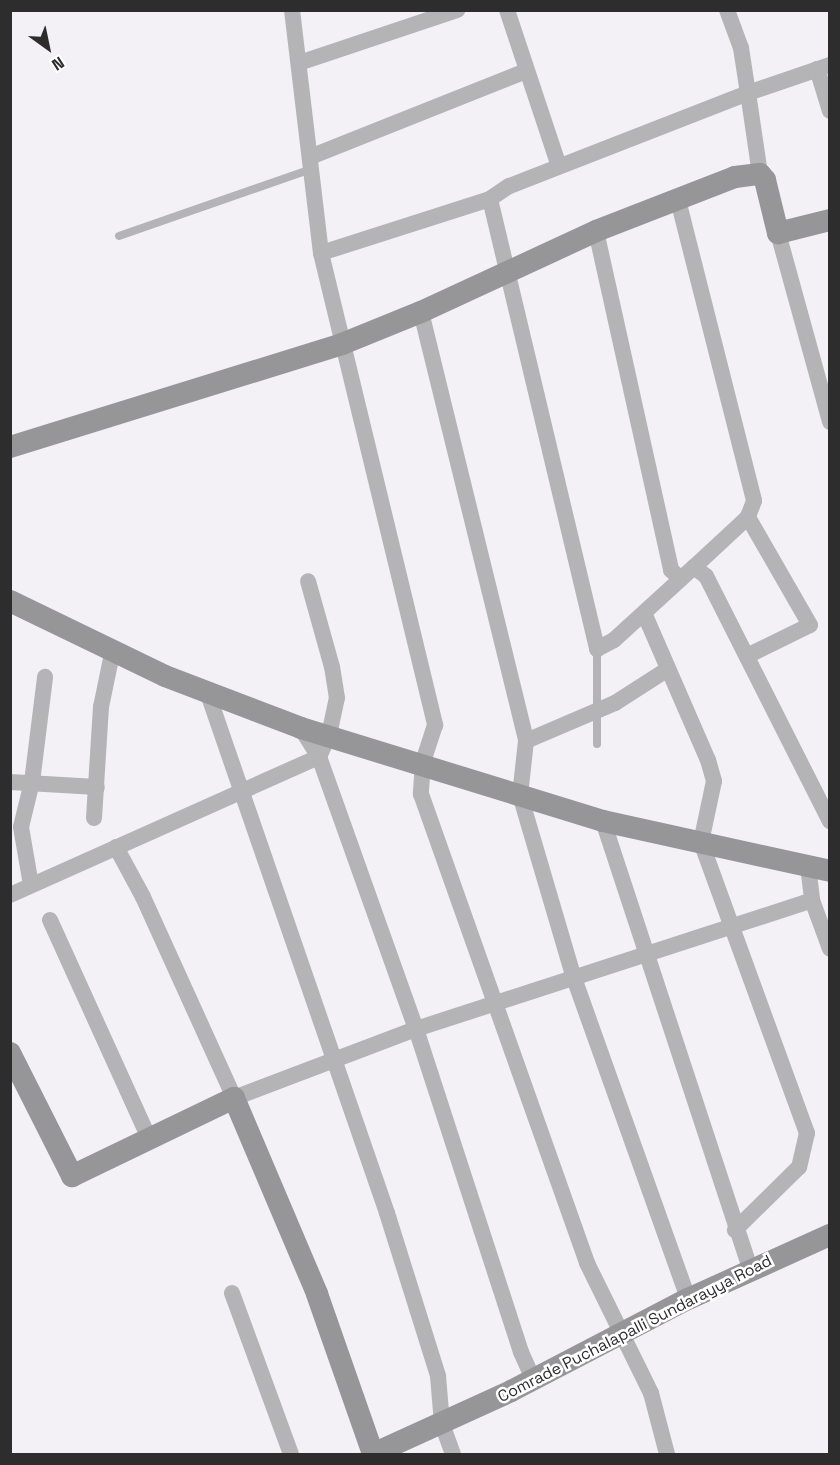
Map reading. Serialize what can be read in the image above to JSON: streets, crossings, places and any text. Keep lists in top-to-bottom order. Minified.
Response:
{"streets":{"street":["Comrade Puchalapalli Sundarayya Road"]},"north":"bottom right"}
